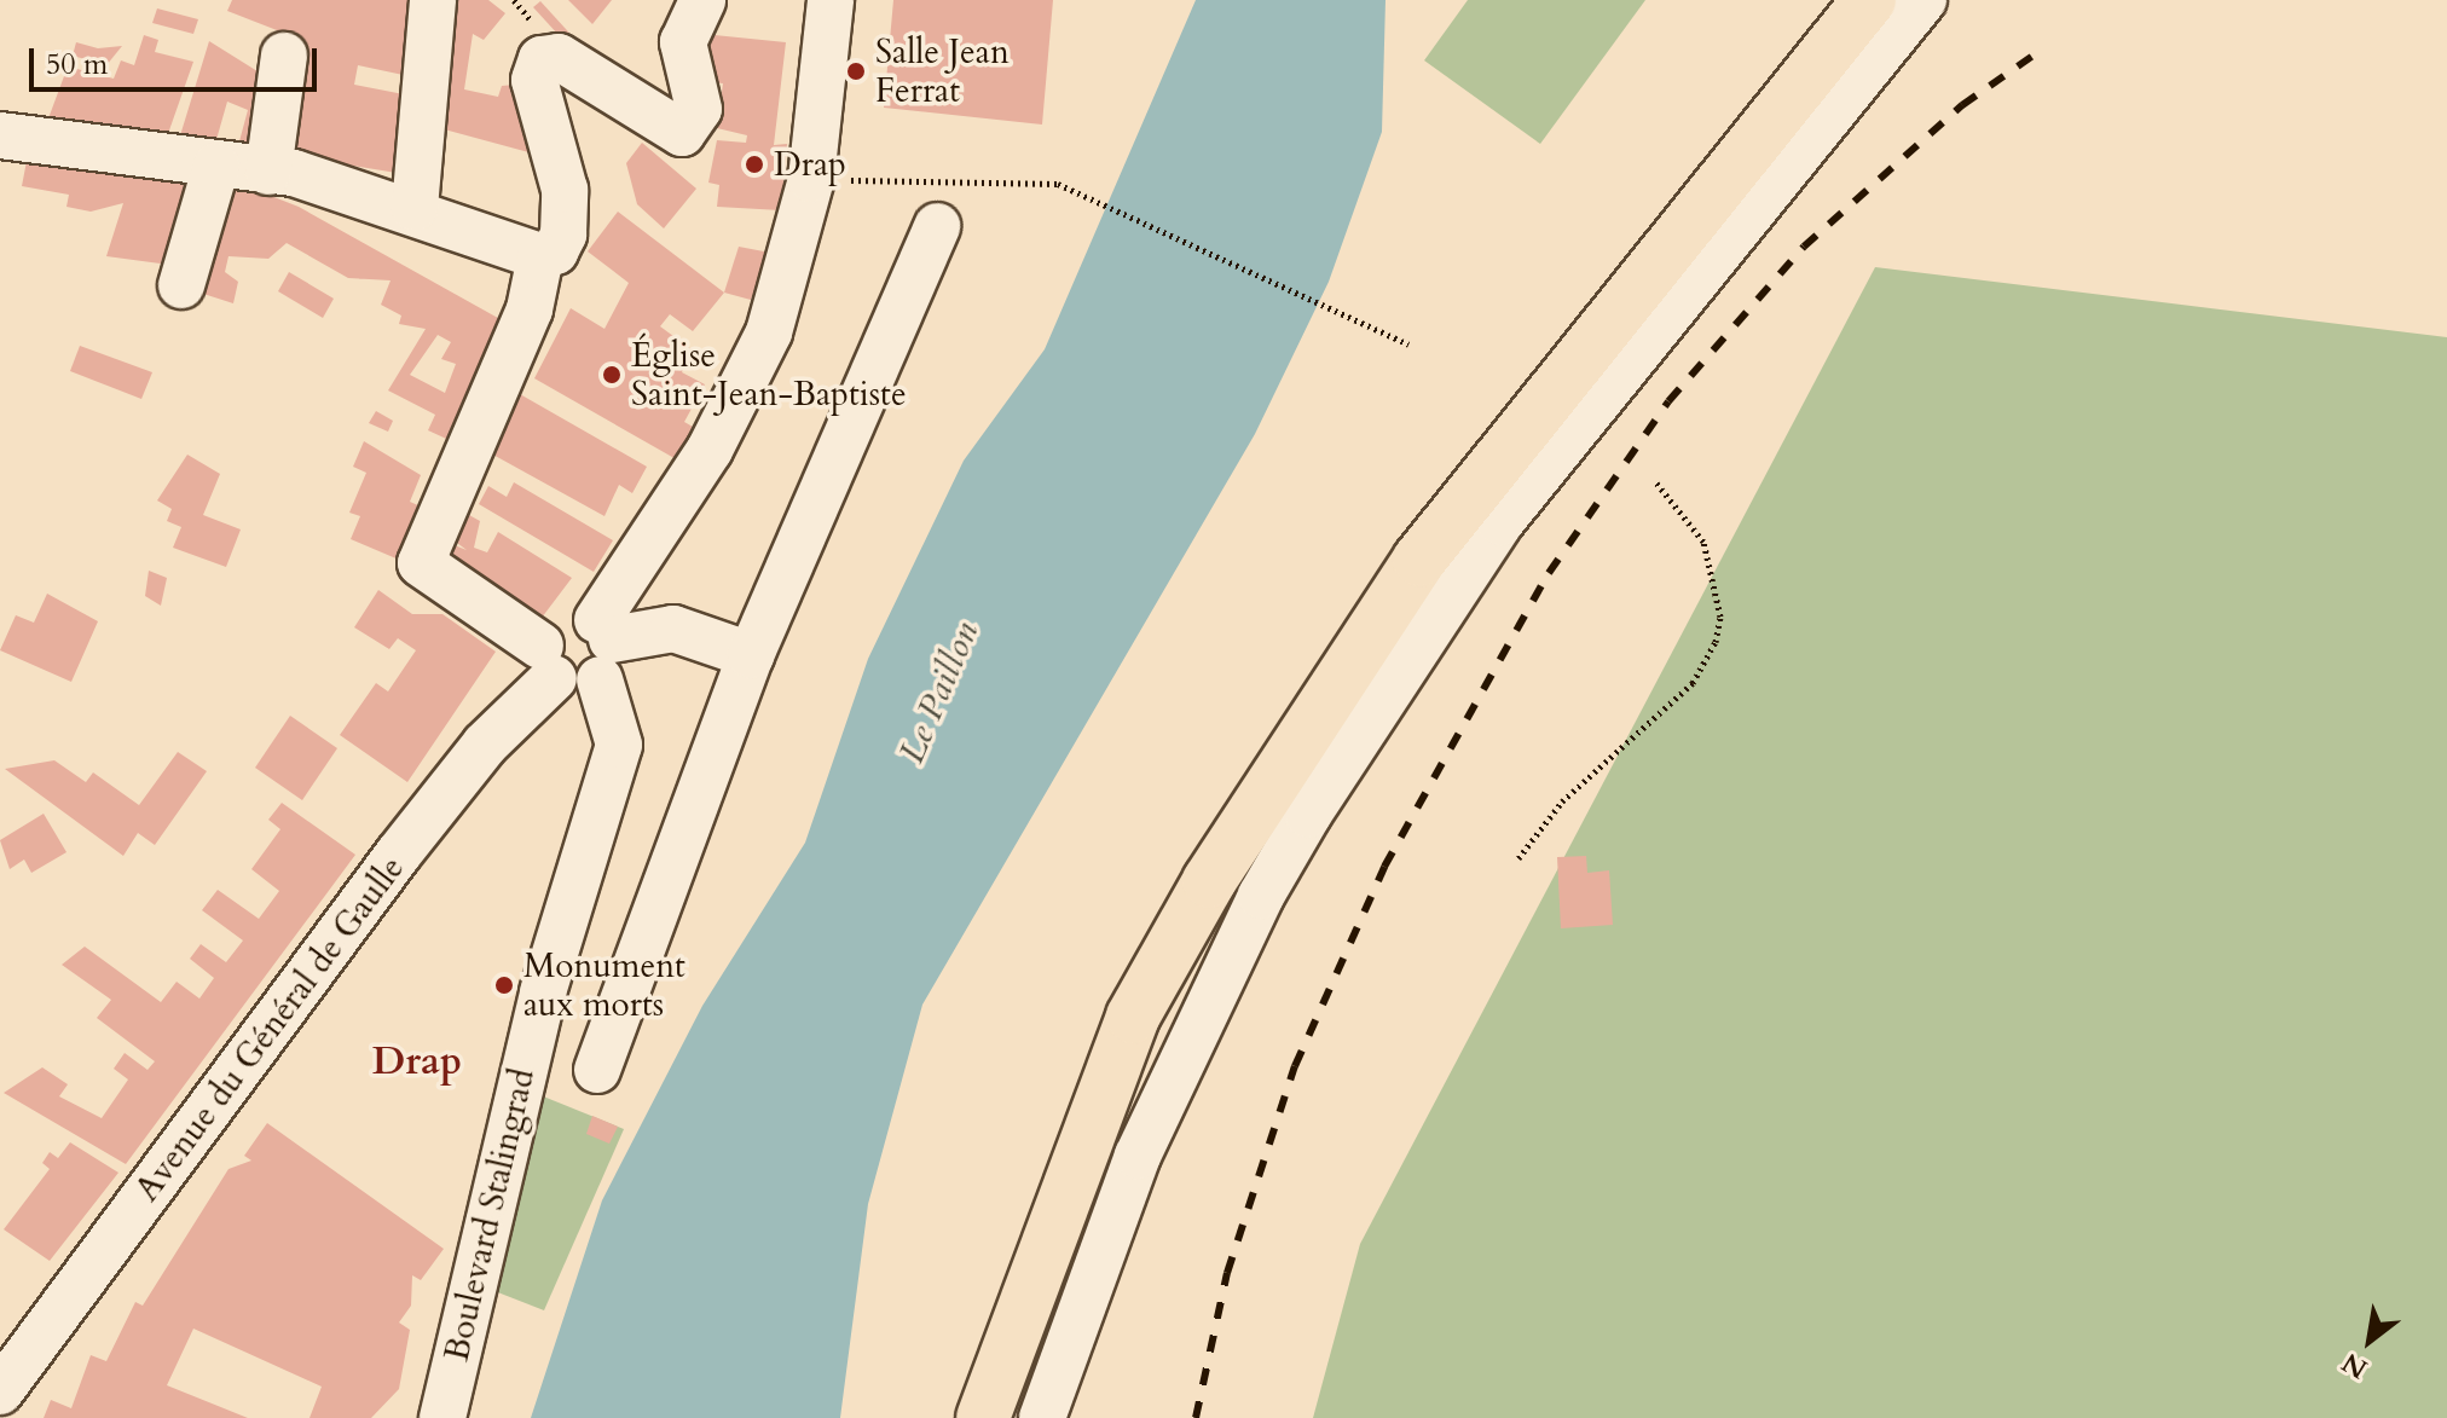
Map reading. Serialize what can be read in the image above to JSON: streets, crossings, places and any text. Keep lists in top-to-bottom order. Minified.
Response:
{"streets":{"street":["Avenue du Général de Gaulle","Boulevard Stalingrad"]},"crossings":[["Avenue du Général de Gaulle","Boulevard Stalingrad"]],"districts":["Drap"],"water":["Le Paillon"],"places":["Salle Jean Ferrat","Drap","Église Saint-Jean-Baptiste","Monument aux morts"],"scale_bar":"50 m","north":"bottom left"}
